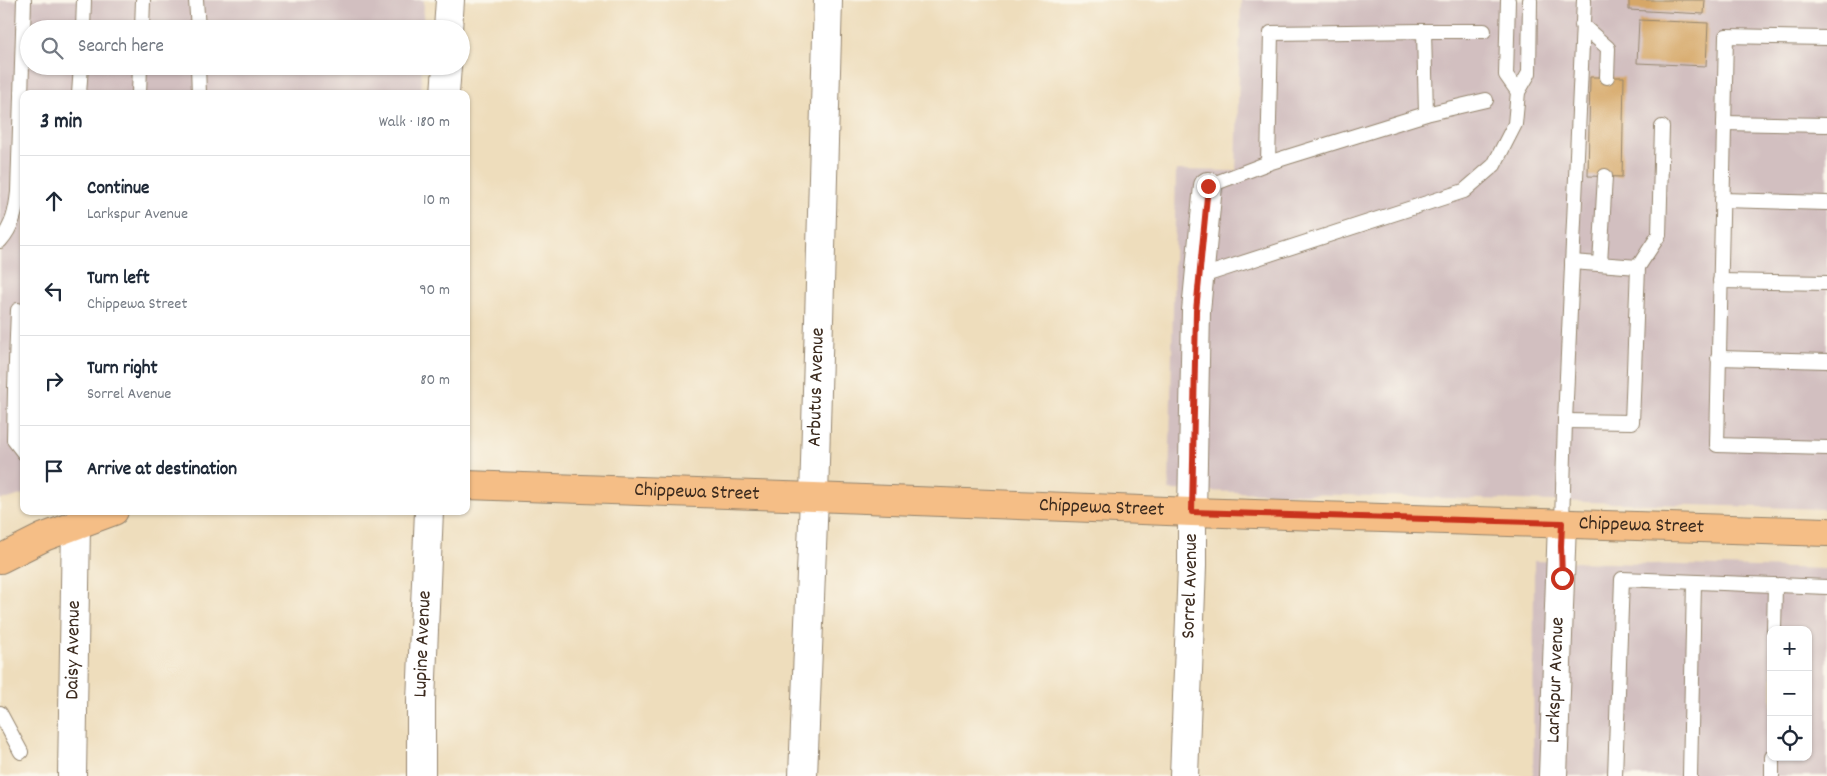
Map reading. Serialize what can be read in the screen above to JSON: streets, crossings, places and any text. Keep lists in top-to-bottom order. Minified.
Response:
{"streets":{"main road":["Chippewa Street"],"street":["Arbutus Avenue","Sorrel Avenue","Lupine Avenue","Daisy Avenue","Larkspur Avenue"]},"crossings":[["Arbutus Avenue","Chippewa Street"],["Chippewa Street","Sorrel Avenue"],["Chippewa Street","Larkspur Avenue"]],"page":{"search":"Search here","heading":["3 min","Walk · 180 m"],"list":[["Continue","Larkspur Avenue","10 m"],["Turn left","Chippewa Street","90 m"],["Turn right","Sorrel Avenue","80 m"],"Arrive at destination"],"map_buttons":["+","−"]}}
